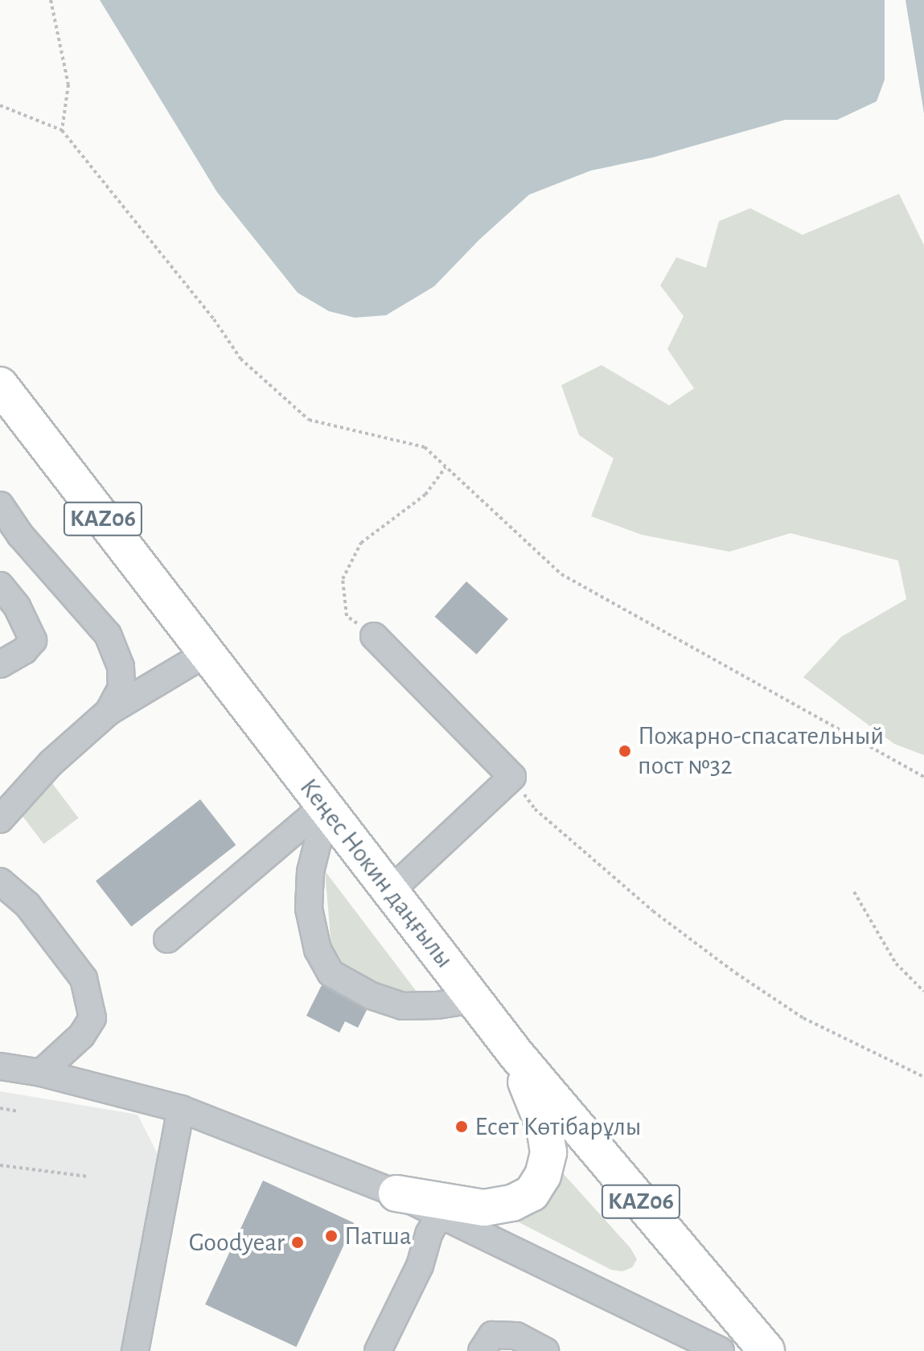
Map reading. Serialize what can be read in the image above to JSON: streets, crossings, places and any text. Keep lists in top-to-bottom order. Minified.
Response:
{"streets":{"highway":["KАZ06","Кеңес Нокин даңғылы"]},"places":["Пожарно-спасательный пост №32","Есет Көтібарұлы","Патша","Goodyear"]}
